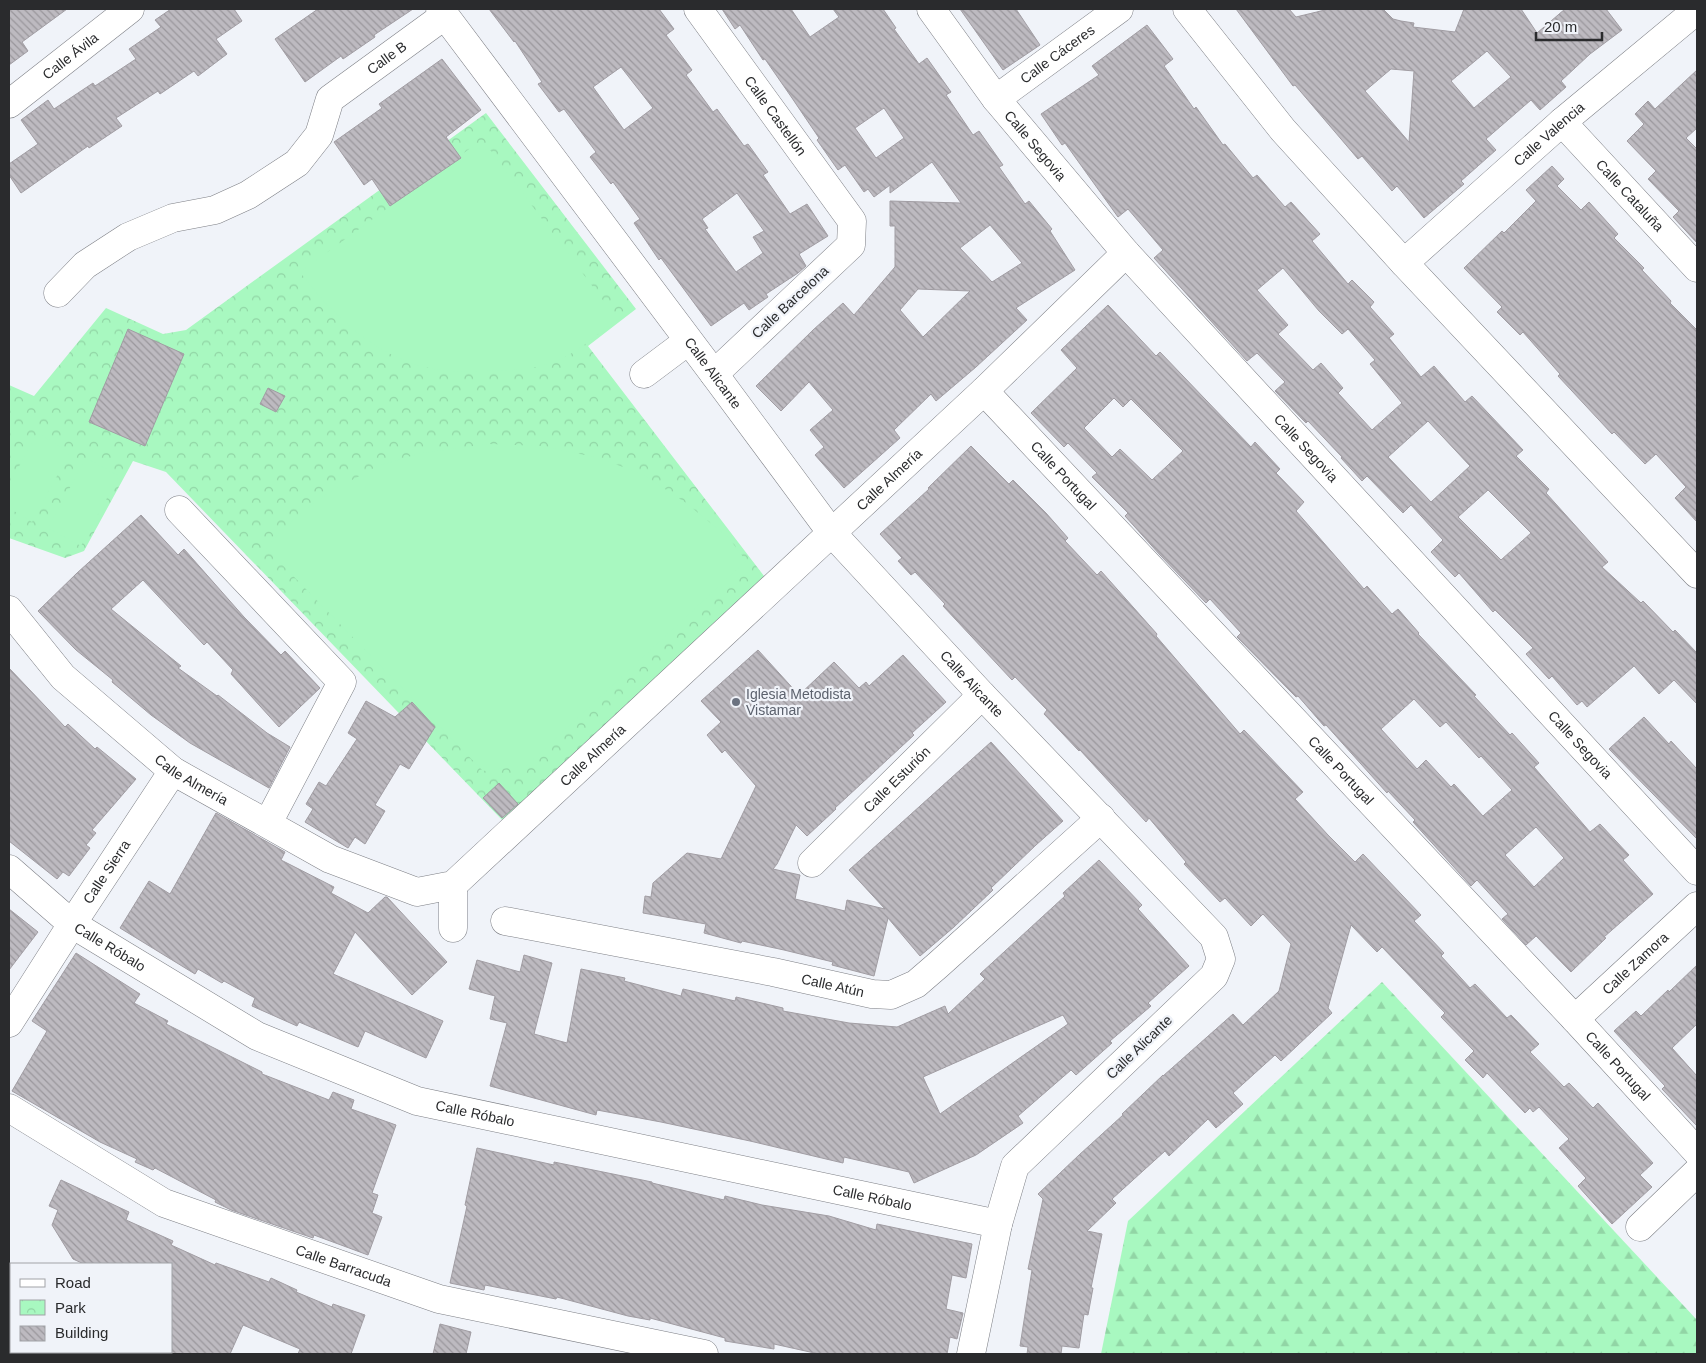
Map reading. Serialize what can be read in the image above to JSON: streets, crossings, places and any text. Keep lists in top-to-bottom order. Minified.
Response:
{"streets":{"street":["Calle Cáceres","Calle Ávila","Calle B","Calle Castellón","Calle Valencia","Calle Segovia","Calle Cataluña","Calle Barcelona","Calle Alicante","Calle Portugal","Calle Almería","Calle Esturión","Calle Sierra","Calle Róbalo","Calle Zamora","Calle Atún","Calle Barracuda"]},"crossings":[["Calle Cáceres","Calle Segovia"],["Calle B","Calle Alicante"],["Calle Castellón","Calle Barcelona"],["Calle Valencia","Calle Cataluña"],["Calle Segovia","Calle Almería"],["Calle Barcelona","Calle Alicante"],["Calle Alicante","Calle Almería"],["Calle Alicante","Calle Esturión"],["Calle Alicante","Calle Róbalo"],["Calle Alicante","Calle Atún"],["Calle Portugal","Calle Almería"],["Calle Portugal","Calle Zamora"],["Calle Almería","Calle Sierra"],["Calle Sierra","Calle Róbalo"]],"places":["Iglesia Metodista Vistamar"],"legend":["Road","Park","Building"],"scale_bar":"20 m"}
